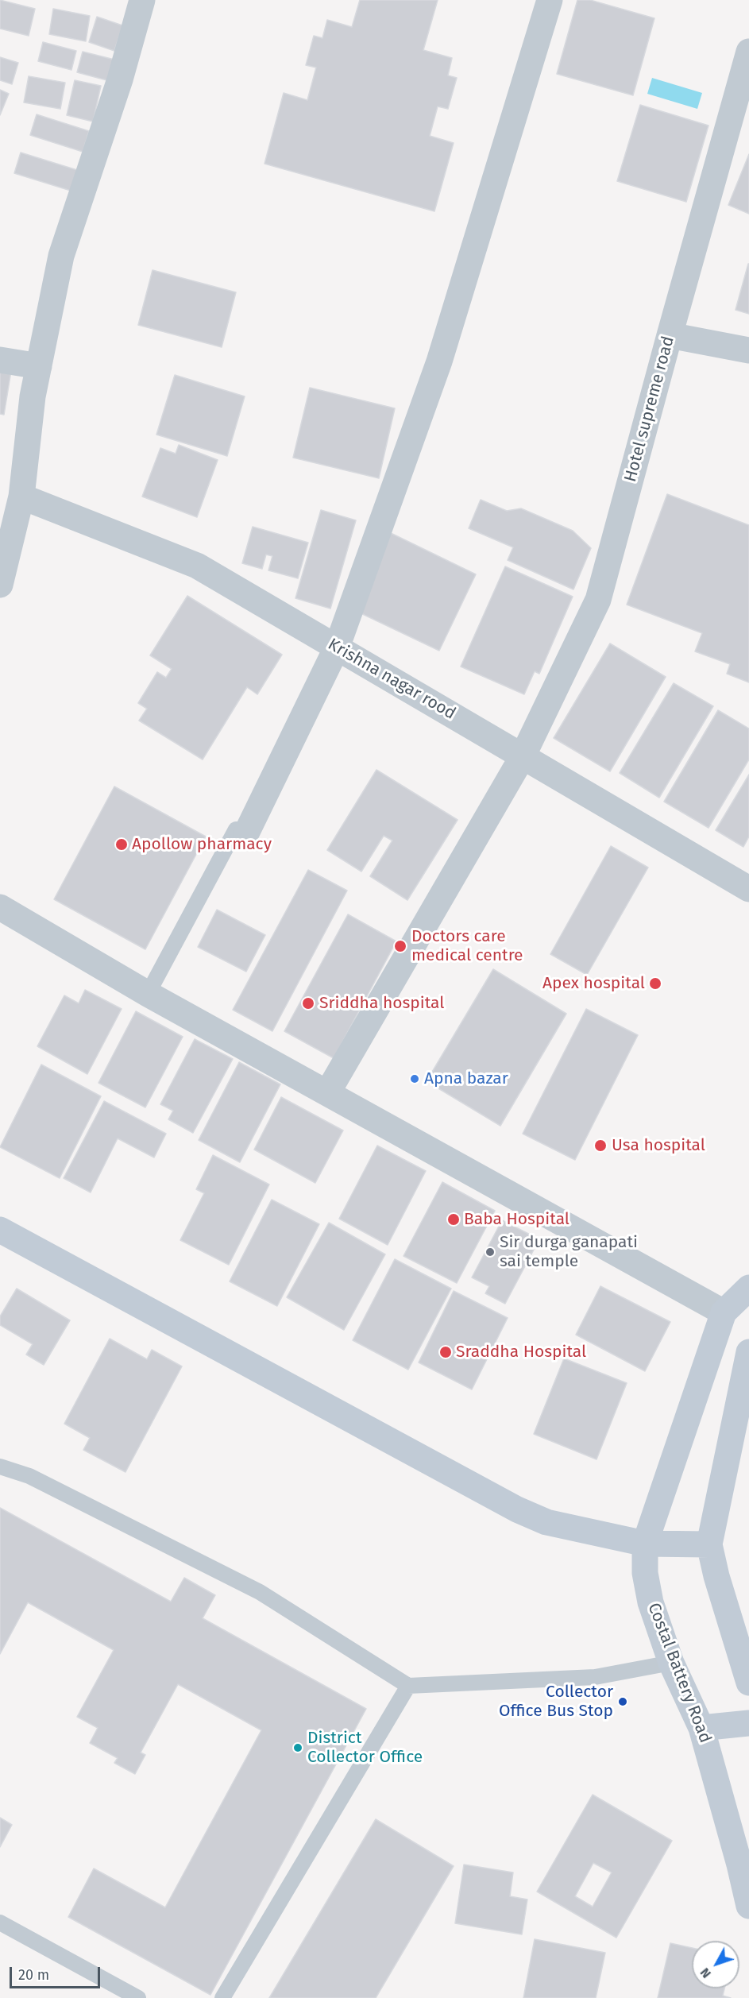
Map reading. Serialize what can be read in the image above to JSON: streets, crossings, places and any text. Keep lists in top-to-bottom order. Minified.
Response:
{"streets":{"street":["Hotel supreme road","Krishna nagar rood","Costal Battery Road"]},"crossings":[["Hotel supreme road","Krishna nagar rood"]],"places":["Apollow pharmacy","Doctors care medical centre","Apex hospital","Sriddha hospital","Apna bazar","Usa hospital","Baba Hospital","Sir durga ganapati sai temple","Sraddha Hospital","Collector Office Bus Stop","District Collector Office"],"scale_bar":"20 m","north":"bottom left"}
